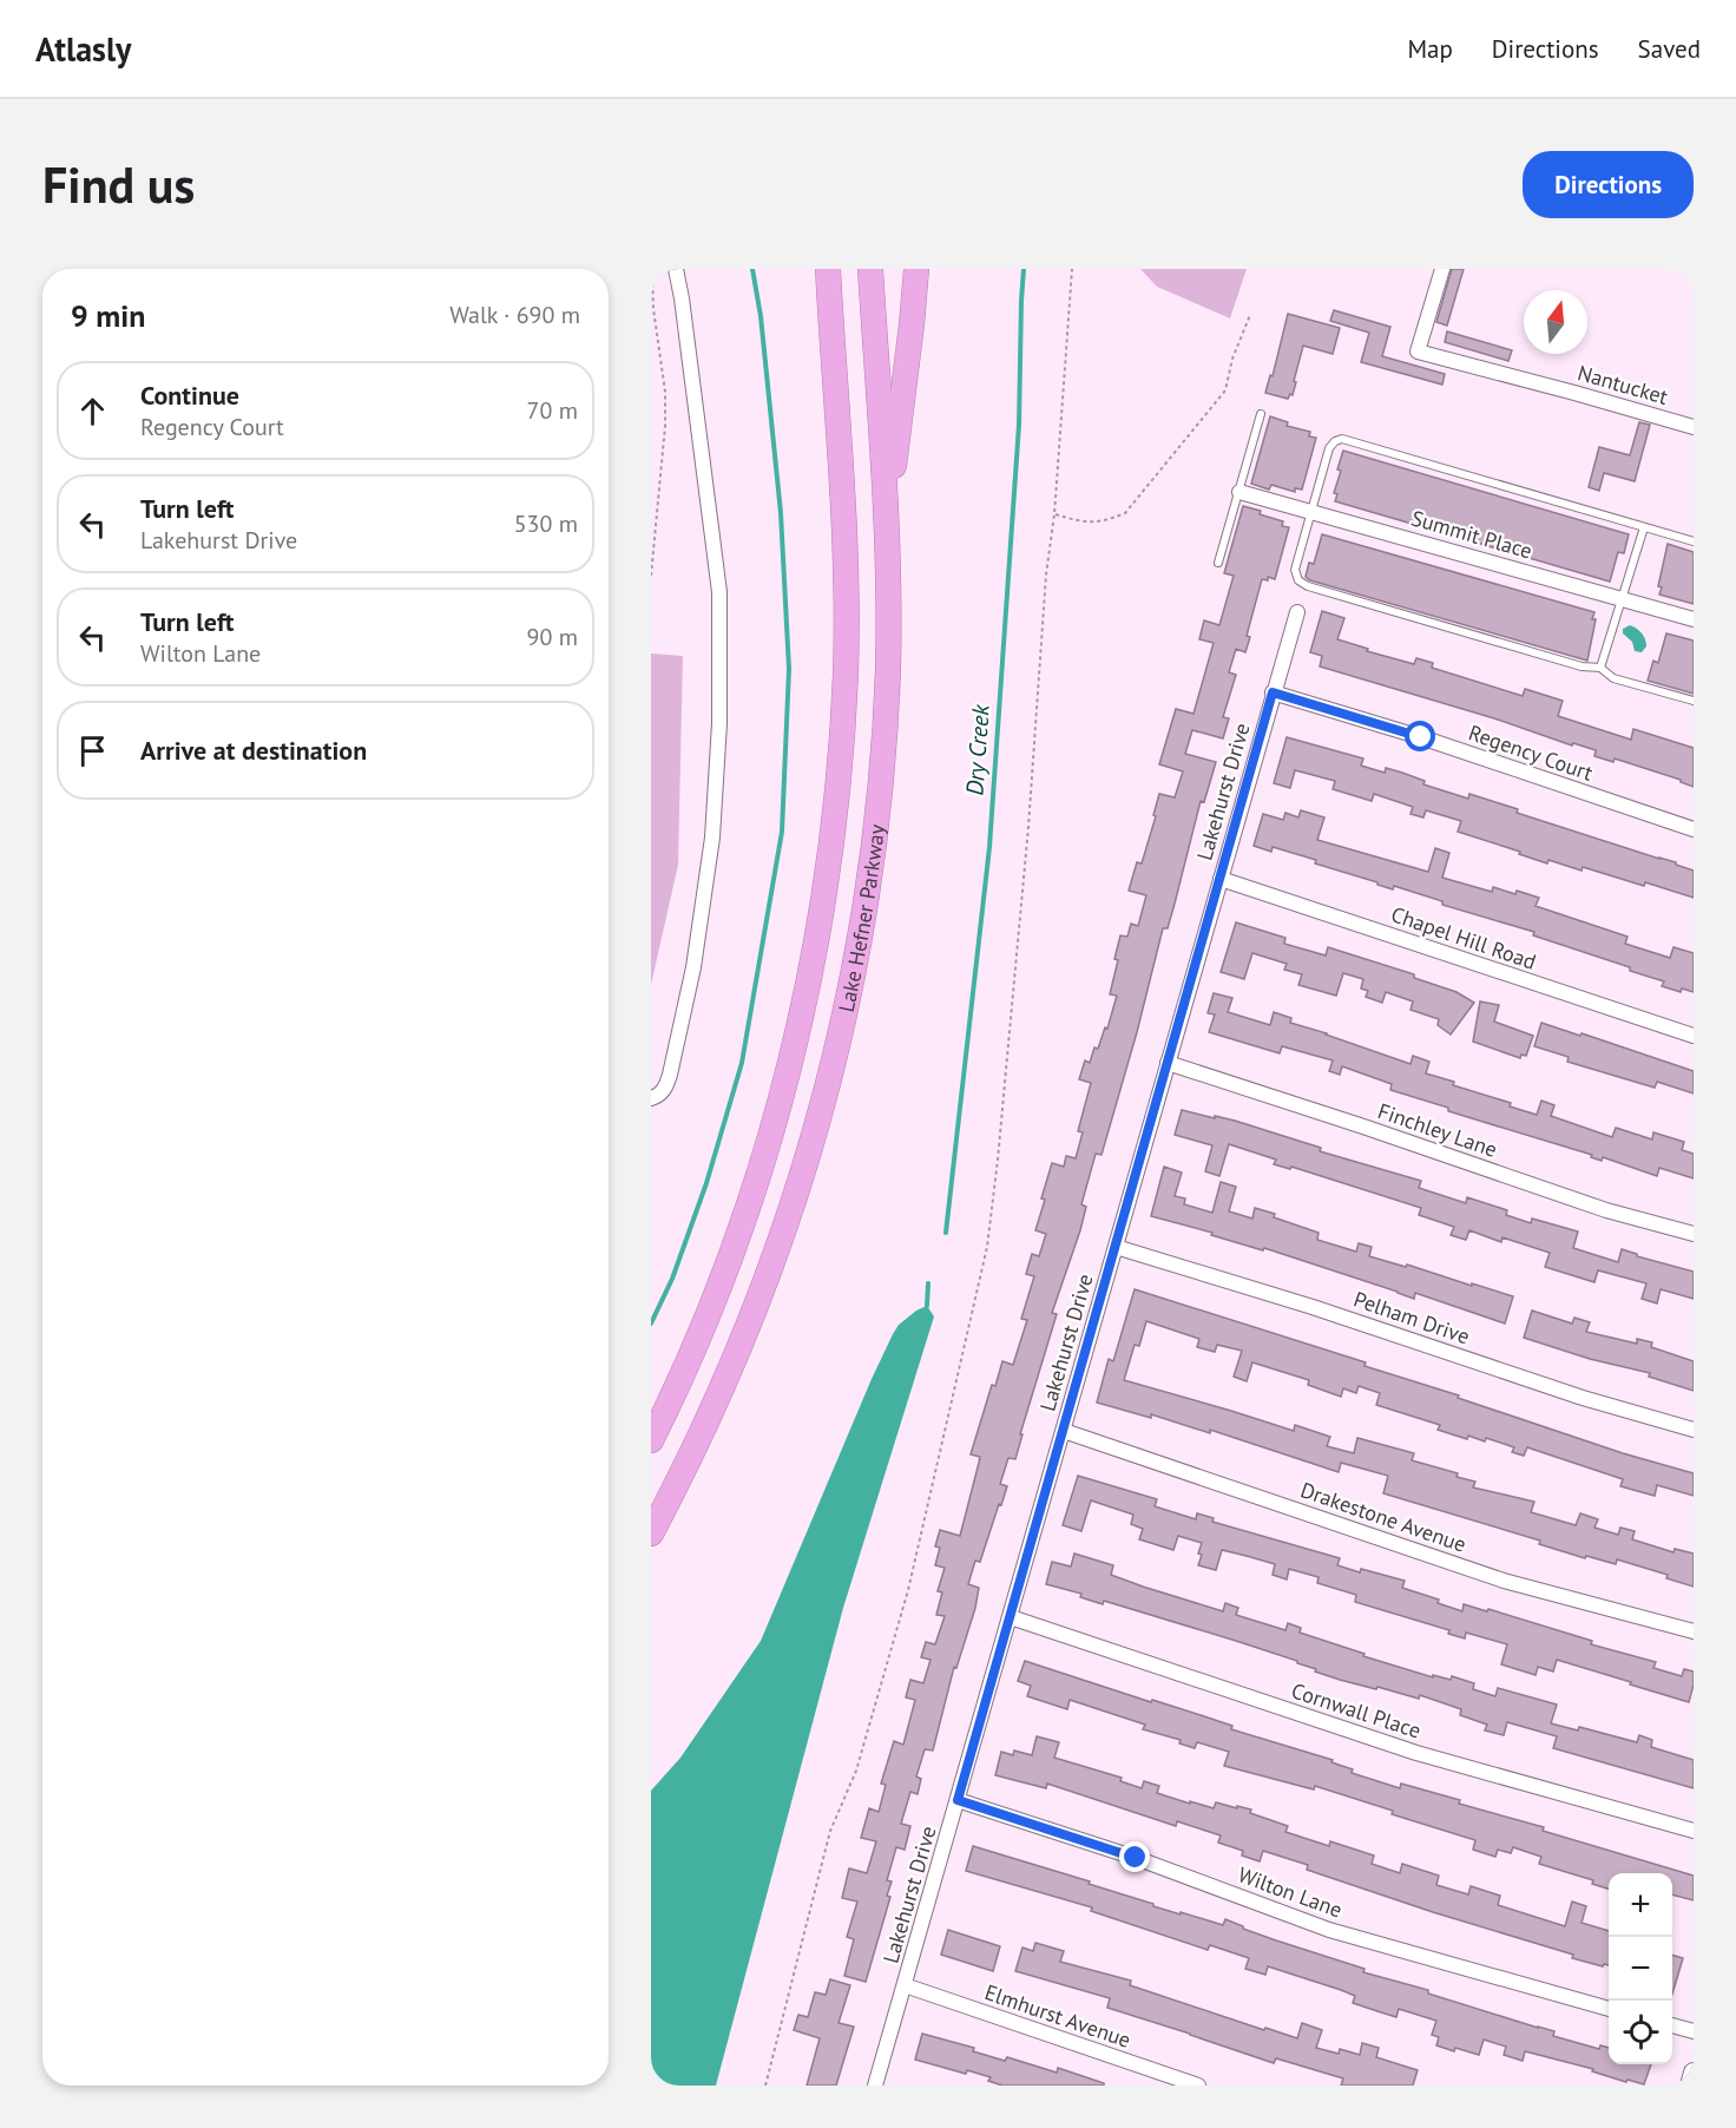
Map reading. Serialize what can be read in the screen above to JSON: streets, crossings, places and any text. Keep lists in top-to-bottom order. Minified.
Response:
{"streets":{"highway":["Lake Hefner Parkway"],"street":["Nantucket","Summit Place","Regency Court","Lakehurst Drive","Chapel Hill Road","Finchley Lane","Pelham Drive","Drakestone Avenue","Cornwall Place","Wilton Lane","Elmhurst Avenue"]},"crossings":[["Regency Court","Lakehurst Drive"],["Lakehurst Drive","Chapel Hill Road"],["Lakehurst Drive","Finchley Lane"],["Lakehurst Drive","Pelham Drive"],["Lakehurst Drive","Drakestone Avenue"],["Lakehurst Drive","Cornwall Place"],["Lakehurst Drive","Wilton Lane"],["Lakehurst Drive","Elmhurst Avenue"]],"water":["Dry Creek"],"north":"top","page":{"header":"Atlasly","nav":["Map","Directions","Saved"],"buttons":"Directions","title":"Find us","heading":["9 min","Walk · 690 m"],"list":[["Continue","Regency Court","70 m"],["Turn left","Lakehurst Drive","530 m"],["Turn left","Wilton Lane","90 m"],"Arrive at destination"],"map_buttons":["+","−"]}}
